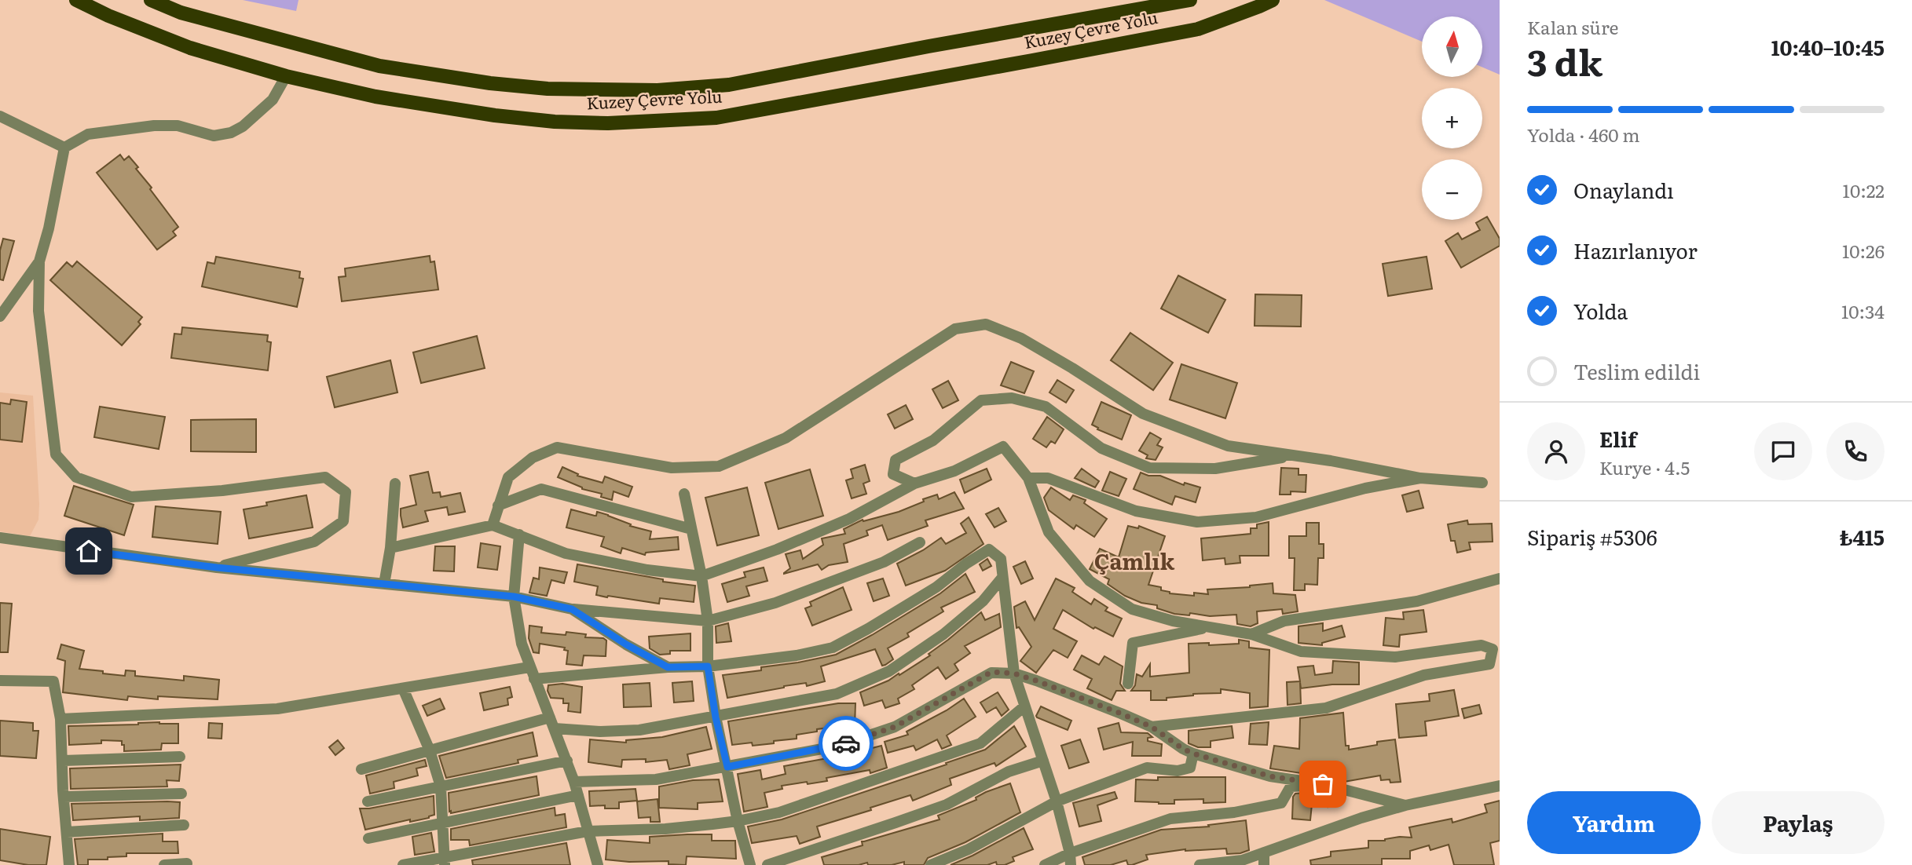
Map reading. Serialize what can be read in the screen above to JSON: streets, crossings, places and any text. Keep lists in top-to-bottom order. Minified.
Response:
{"streets":{"main road":["Kuzey Çevre Yolu"]},"districts":["Çamlık"],"north":"top","page":{"heading":["3 dk","Kalan süre","10:40–10:45"],"panel":["Elif","Kurye · 4.5","Sipariş #5306","₺415"],"map_buttons":["+","−"],"bar":"Yolda · 460 m","list":[["Onaylandı","10:22"],["Hazırlanıyor","10:26"],["Yolda","10:34"],"Teslim edildi"],"buttons":["Yardım","Paylaş"]}}
